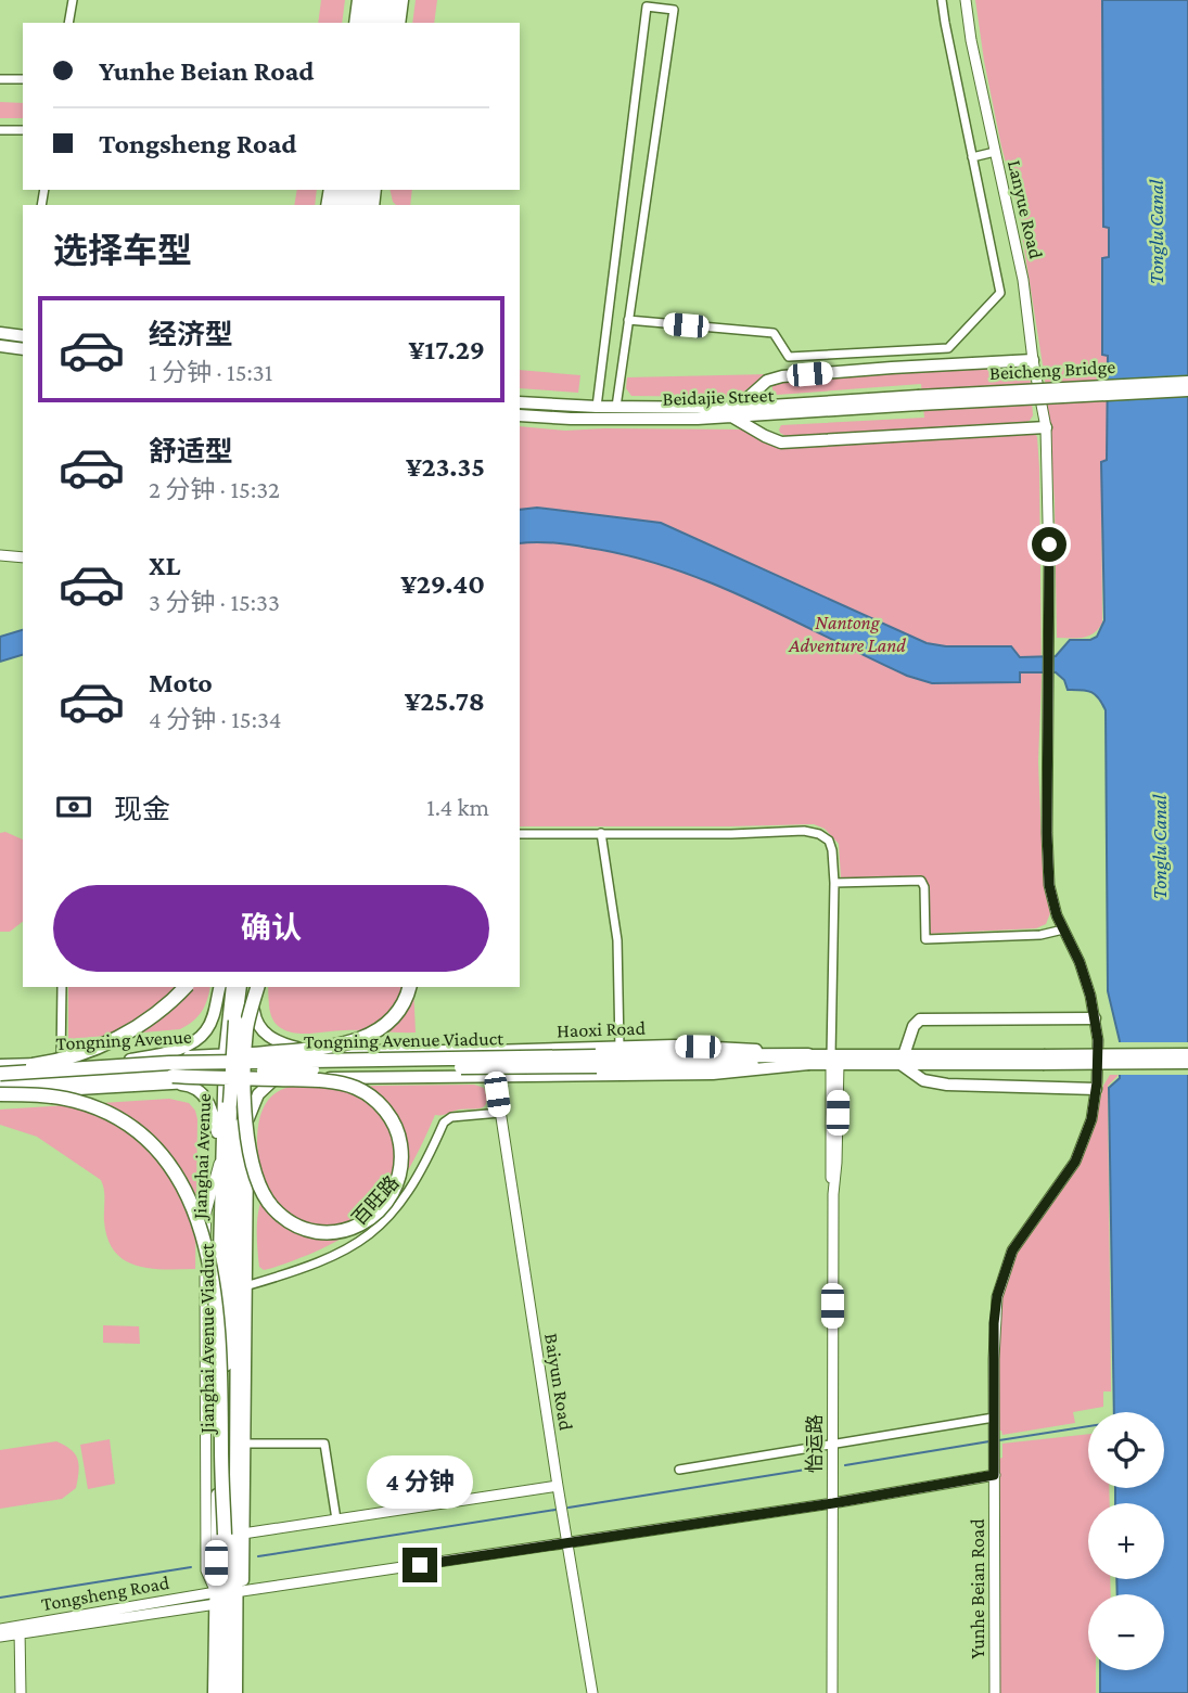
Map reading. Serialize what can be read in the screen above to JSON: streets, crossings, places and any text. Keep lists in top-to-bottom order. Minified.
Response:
{"streets":{"highway":["Tongning Avenue Viaduct","Jianghai Avenue Viaduct"],"main road":["Beicheng Bridge","Beidajie Street","Haoxi Road","Tongning Avenue","Jianghai Avenue"],"street":["Lanyue Road","百旺路","Baiyun Road","怡运路","Yunhe Beian Road","Tongsheng Road"]},"crossings":[["Lanyue Road","Yunhe Beian Road"],["Beicheng Bridge","Beidajie Street"],["Haoxi Road","Tongning Avenue"],["Haoxi Road","Tongning Avenue Viaduct"],["Haoxi Road","Baiyun Road"],["Haoxi Road","怡运路"],["Tongning Avenue","Jianghai Avenue"],["Jianghai Avenue","Tongsheng Road"],["百旺路","Baiyun Road"]],"water":["Tonglu Canal"],"parks":["Nantong Adventure Land"],"page":{"banner":["Yunhe Beian Road","Tongsheng Road"],"heading":"选择车型","list":[{"name":"经济型","note":"1 分钟 · 15:31","value":"¥17.29"},{"name":"舒适型","note":"2 分钟 · 15:32","value":"¥23.35"},{"name":"XL","note":"3 分钟 · 15:33","value":"¥29.40"},{"name":"Moto","note":"4 分钟 · 15:34","value":"¥25.78"}],"pay":["现金","1.4 km"],"buttons":"确认","map_buttons":["+","−"],"bubble":"4 分钟"}}
